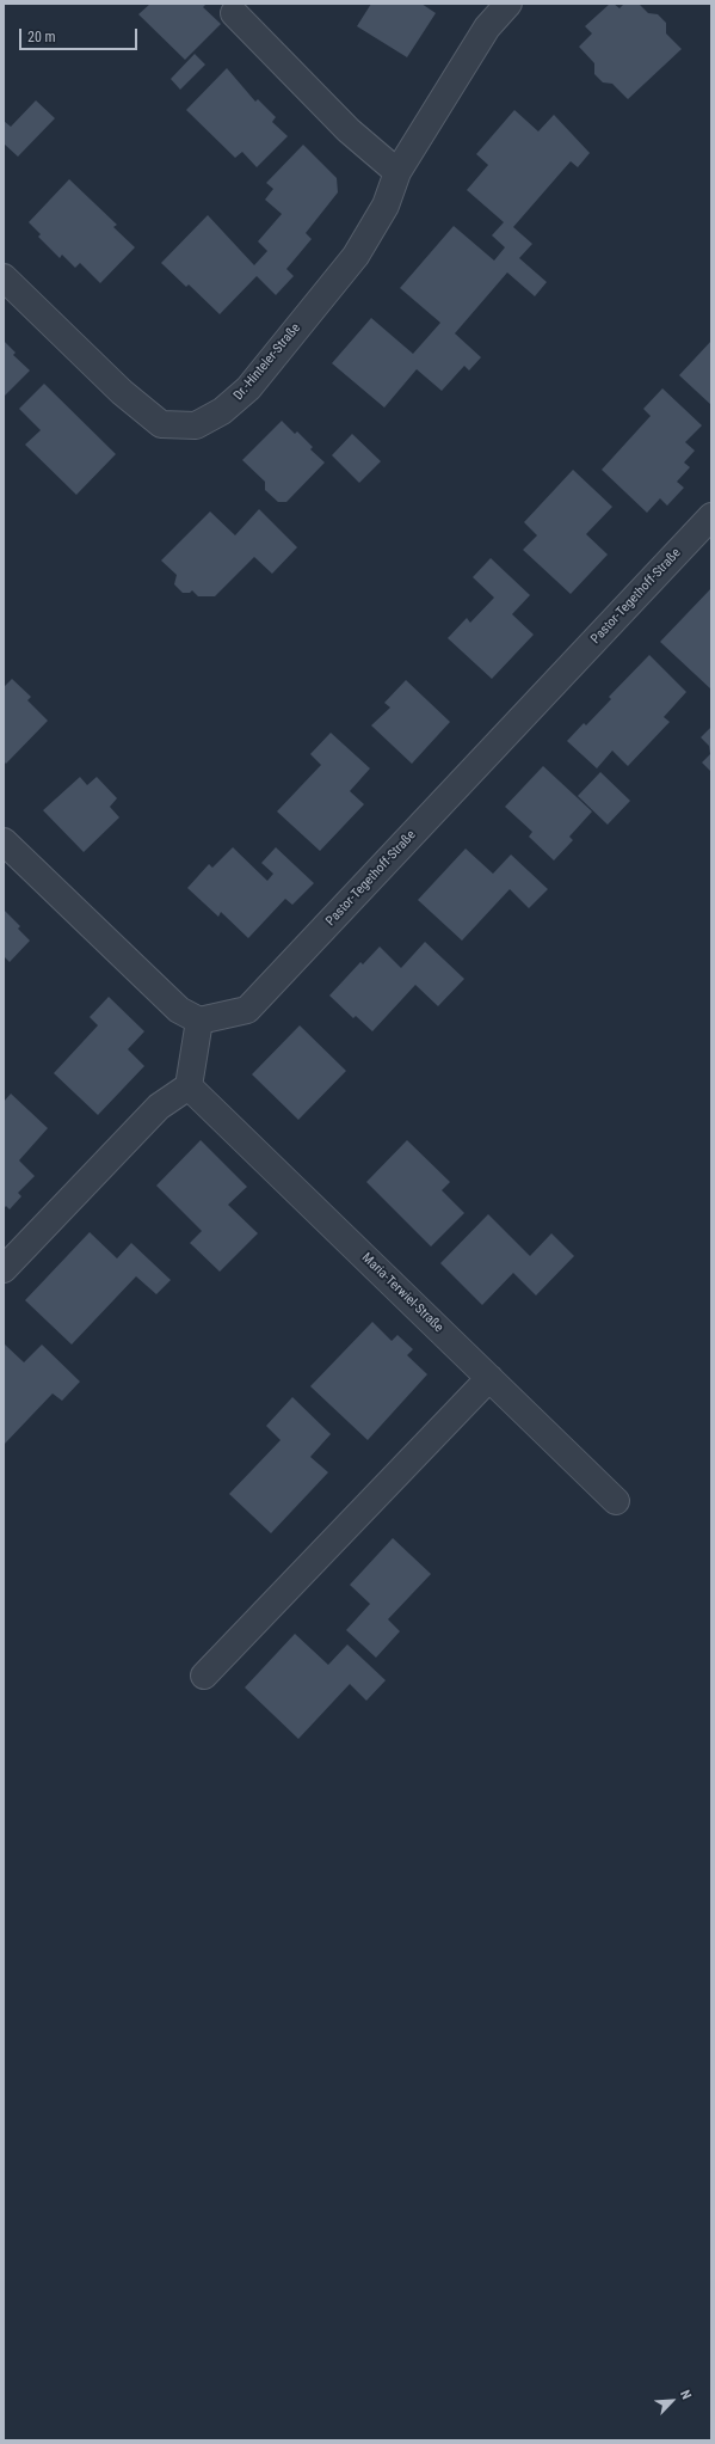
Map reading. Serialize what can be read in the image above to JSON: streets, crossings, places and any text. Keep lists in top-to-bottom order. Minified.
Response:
{"streets":{"street":["Dr.-Hinteler-Straße","Pastor-Tegethoff-Straße","Maria-Terwiel-Straße"]},"scale_bar":"20 m","north":"top right"}
